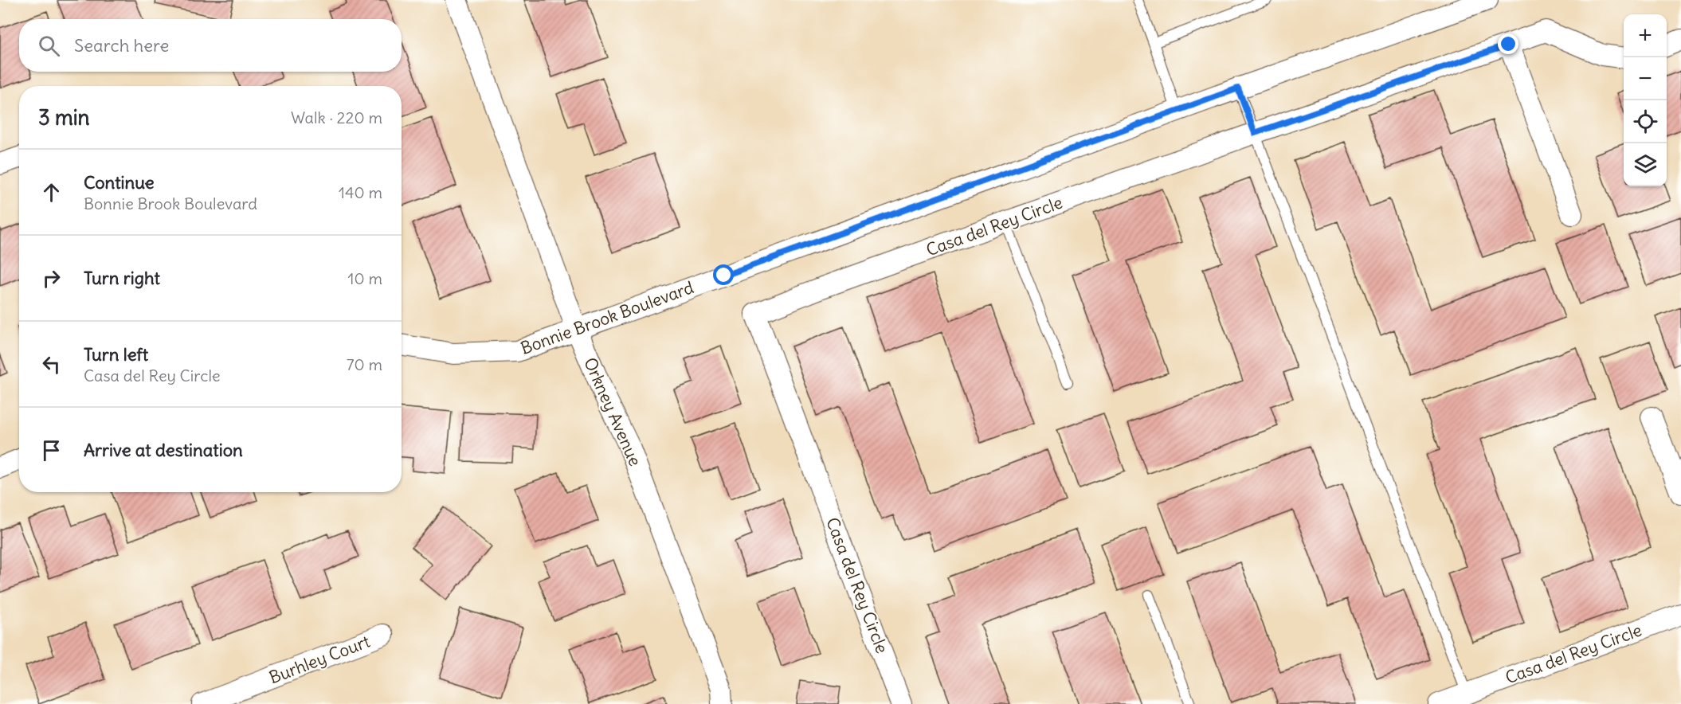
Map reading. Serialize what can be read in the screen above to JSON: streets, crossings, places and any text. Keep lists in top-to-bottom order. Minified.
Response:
{"streets":{"street":["Casa del Rey Circle","Bonnie Brook Boulevard","Orkney Avenue","Burhley Court"]},"crossings":[["Bonnie Brook Boulevard","Orkney Avenue"]],"page":{"map_buttons":["+","−"],"search":"Search here","heading":["3 min","Walk · 220 m"],"list":[["Continue","Bonnie Brook Boulevard","140 m"],["Turn right","10 m"],["Turn left","Casa del Rey Circle","70 m"],"Arrive at destination"]}}
